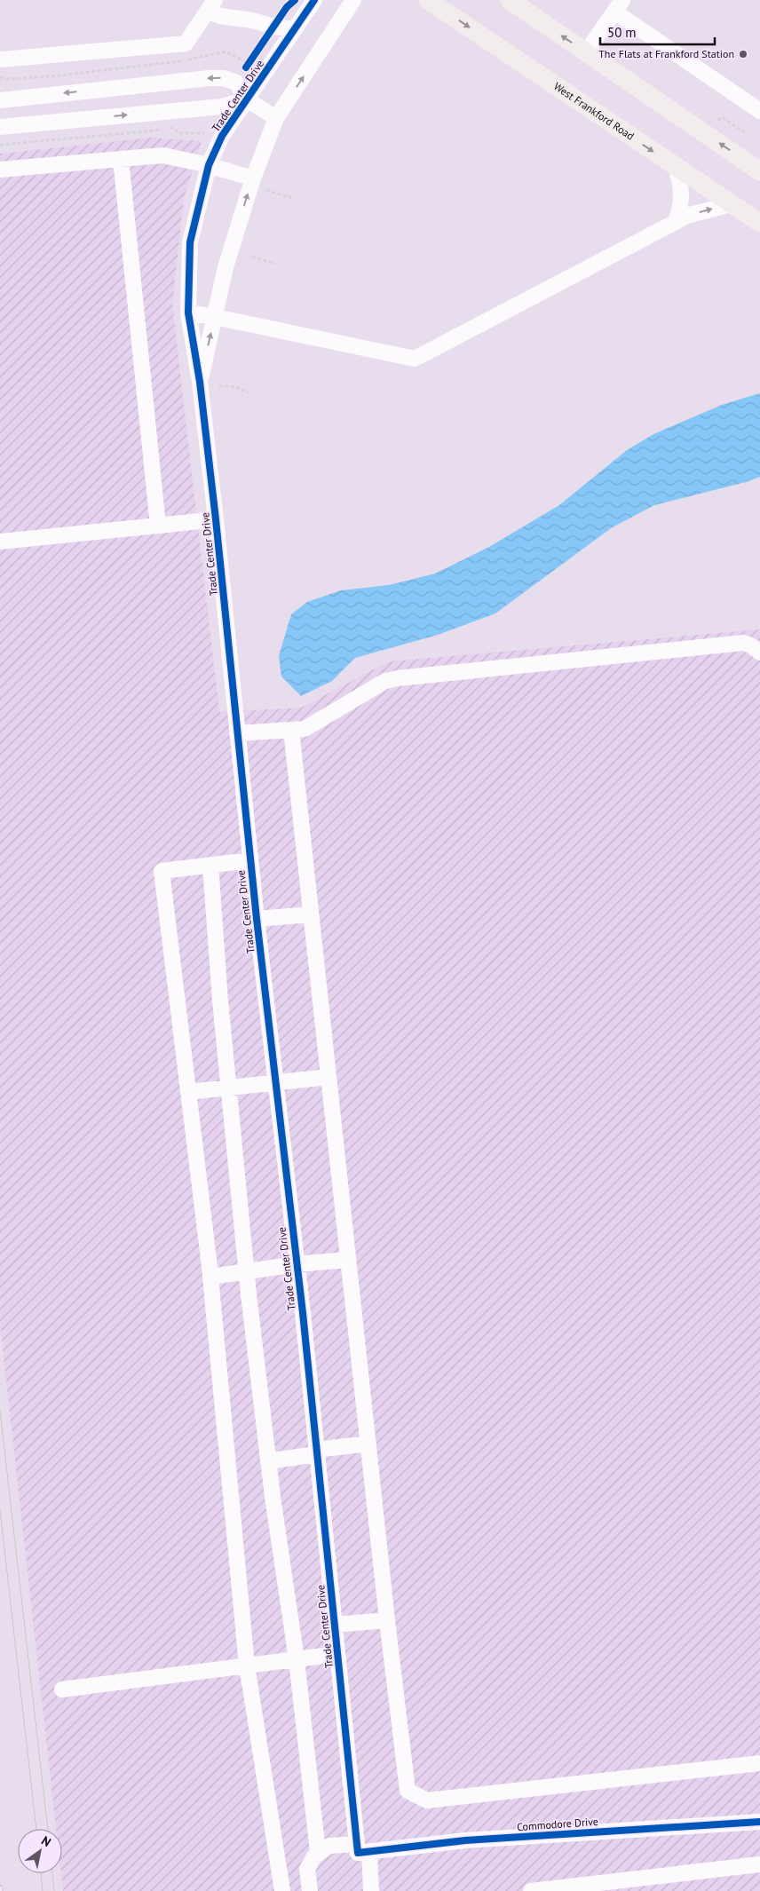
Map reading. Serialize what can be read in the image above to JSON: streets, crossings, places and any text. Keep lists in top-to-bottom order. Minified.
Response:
{"streets":{"main road":["West Frankford Road"],"street":["Trade Center Drive","Commodore Drive"]},"crossings":[["Trade Center Drive","Commodore Drive"]],"places":["The Flats at Frankford Station"],"scale_bar":"50 m","north":"top right"}
